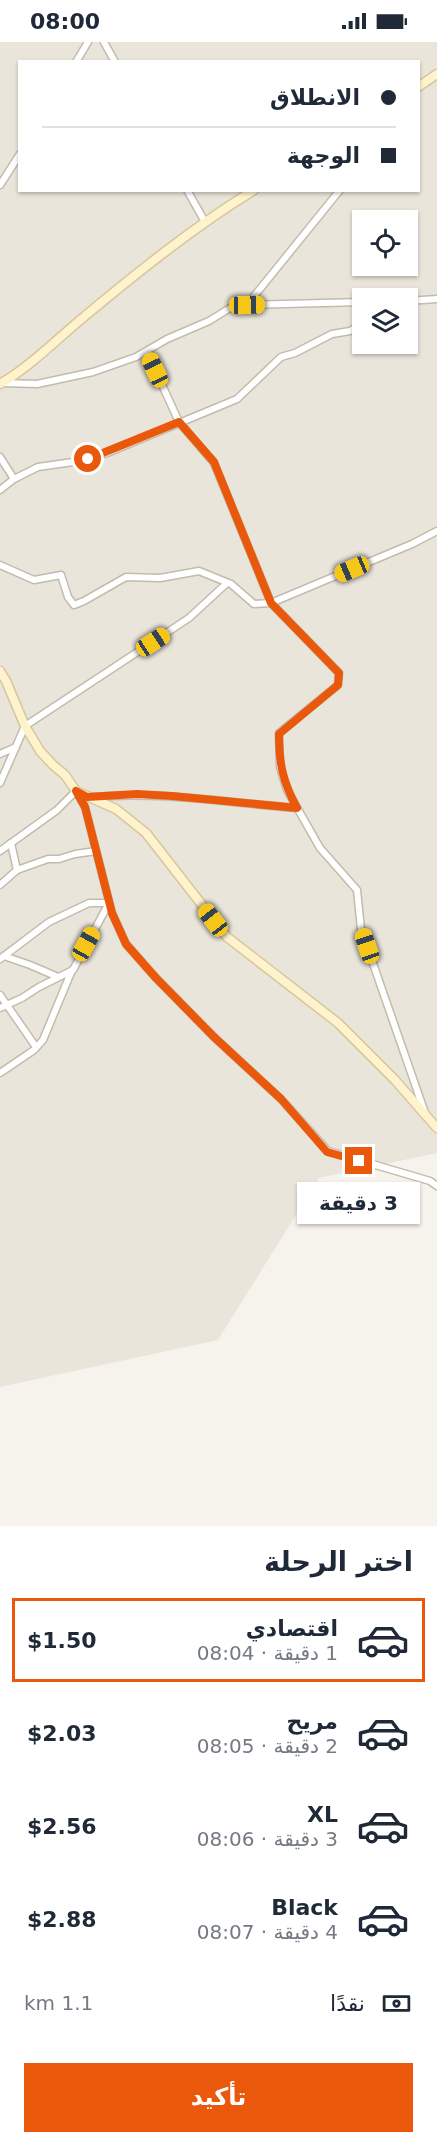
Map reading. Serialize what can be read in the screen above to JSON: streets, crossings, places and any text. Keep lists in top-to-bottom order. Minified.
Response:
{"page":{"status":"08:00","banner":["الانطلاق","الوجهة"],"bubble":"3 دقيقة","heading":"اختر الرحلة","list":[{"name":"اقتصادي","note":"1 دقيقة · 08:04","value":"$1.50"},{"name":"مريح","note":"2 دقيقة · 08:05","value":"$2.03"},{"name":"XL","note":"3 دقيقة · 08:06","value":"$2.56"},{"name":"Black","note":"4 دقيقة · 08:07","value":"$2.88"}],"pay":["نقدًا","1.1 km"],"buttons":"تأكيد"}}
